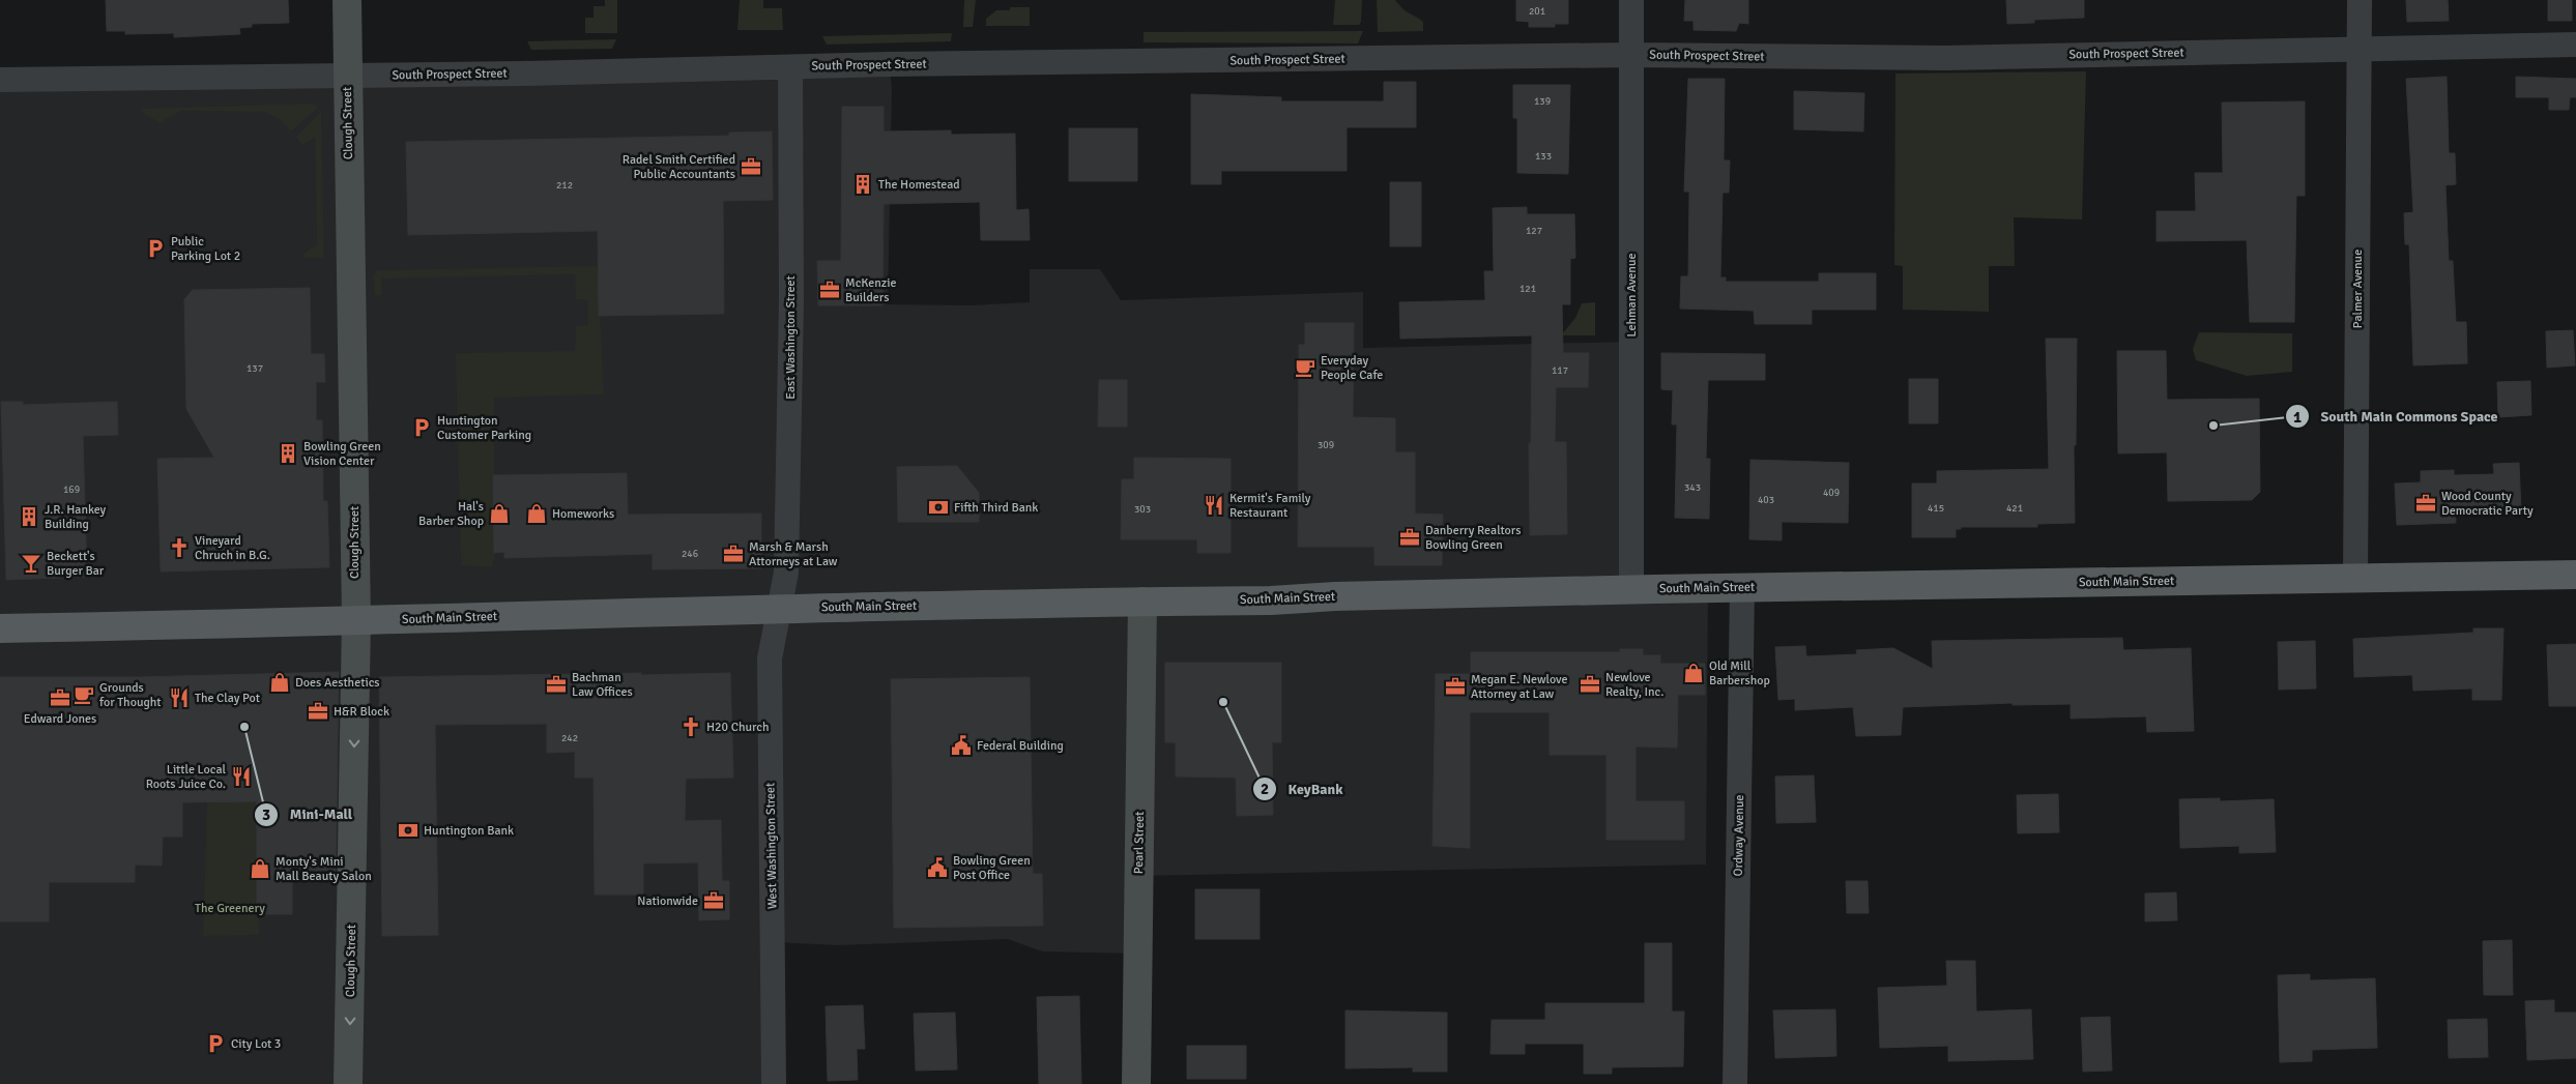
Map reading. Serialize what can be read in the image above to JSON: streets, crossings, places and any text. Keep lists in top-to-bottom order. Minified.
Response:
{"streets":{"main road":["South Main Street"],"street":["South Prospect Street","Clough Street","Palmer Avenue","Lehman Avenue","East Washington Street","Ordway Avenue","Pearl Street","West Washington Street"]},"crossings":[["South Prospect Street","Clough Street"],["South Prospect Street","Palmer Avenue"],["South Prospect Street","Lehman Avenue"],["South Prospect Street","East Washington Street"],["Clough Street","South Main Street"],["Palmer Avenue","South Main Street"],["Lehman Avenue","South Main Street"],["East Washington Street","South Main Street"],["East Washington Street","West Washington Street"],["South Main Street","Ordway Avenue"],["South Main Street","Pearl Street"],["South Main Street","West Washington Street"]],"one_way":["Clough Street"],"parks":["The Greenery"],"places":{"office":["Radel Smith Certified Public Accountants","McKenzie Builders","Wood County Democratic Party","Danberry Realtors Bowling Green","Marsh & Marsh Attorneys at Law","Bachman Law Offices","Newlove Realty, Inc.","Megan E. Newlove Attorney at Law","Edward Jones","H&R Block","Nationwide"],"building":["The Homestead","Bowling Green Vision Center","J.R. Hankey Building"],"parking":["Public Parking Lot 2","Huntington Customer Parking","City Lot 3"],"cafe":["Everyday People Cafe","Grounds for Thought"],"other":["South Main Commons Space","KeyBank","Mini-Mall"],"restaurant":["Kermit's Family Restaurant","The Clay Pot","Little Local Roots Juice Co."],"bank":["Fifth Third Bank","Huntington Bank"],"shop":["Hal's Barber Shop","Homeworks","Old Mill Barbershop","Does Aesthetics","Monty's Mini Mall Beauty Salon"],"church":["Vineyard Chruch in B.G.","H20 Church"],"bar":["Beckett's Burger Bar"],"public building":["Federal Building","Bowling Green Post Office"]},"house_numbers":["201","139","133","212","127","121","137","117","309","343","169","409","403","415","421","303","246","242"]}
